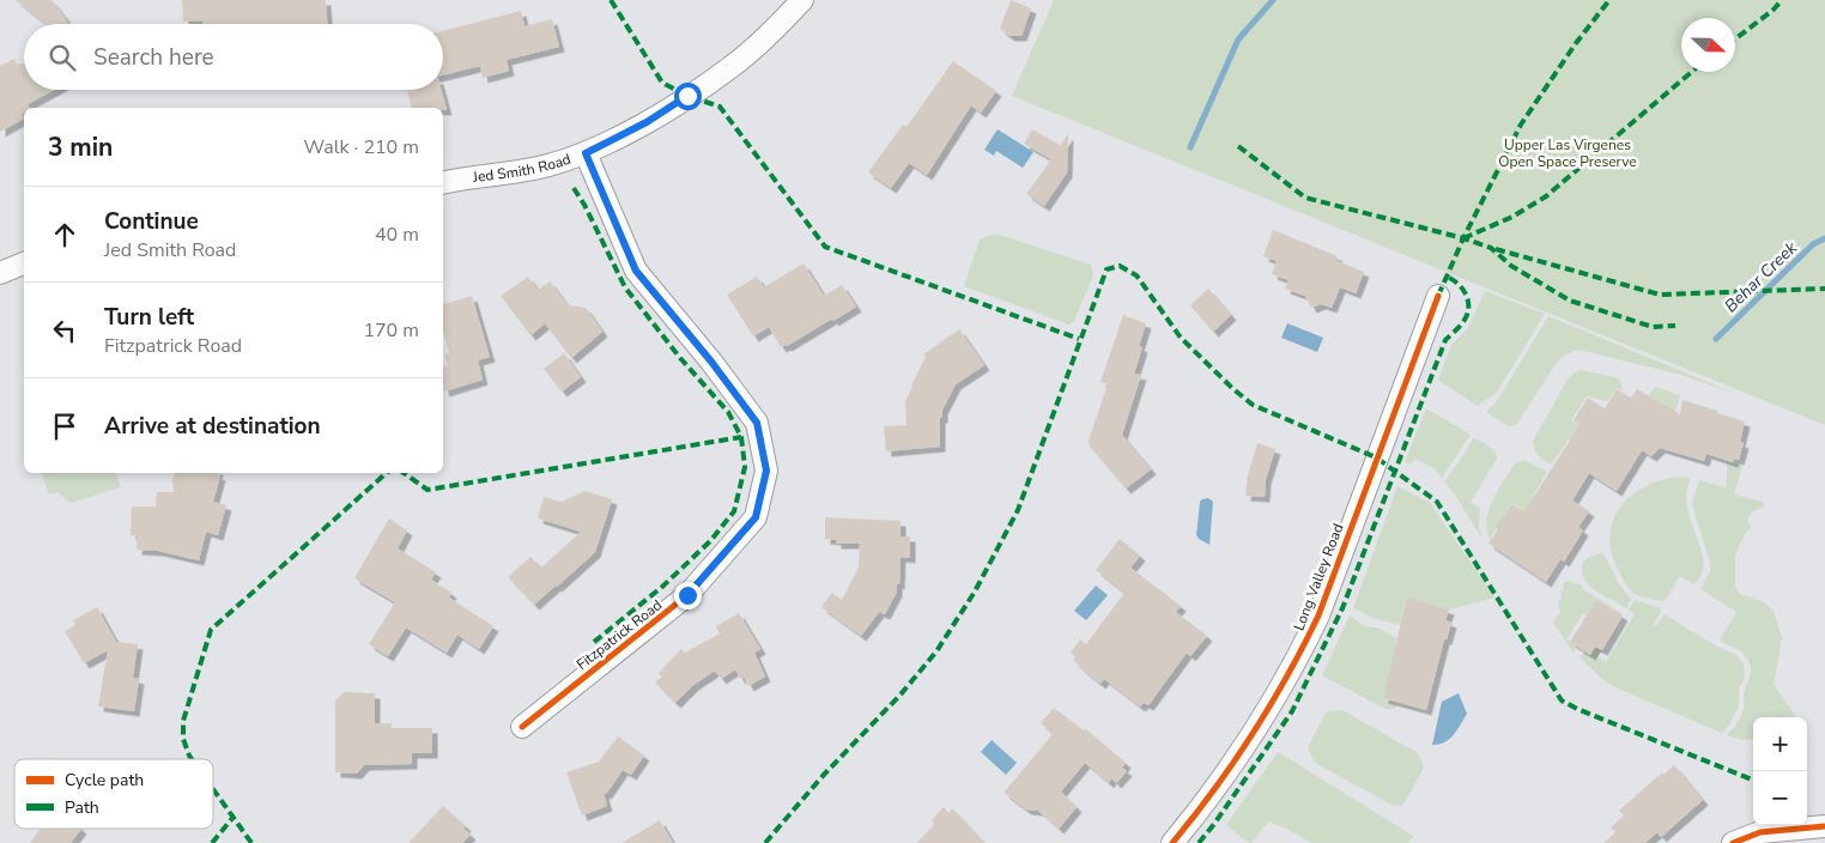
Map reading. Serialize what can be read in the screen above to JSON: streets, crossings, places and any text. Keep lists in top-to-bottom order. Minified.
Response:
{"streets":{"street":["Jed Smith Road","Long Valley Road","Fitzpatrick Road"]},"crossings":[["Jed Smith Road","Fitzpatrick Road"]],"water":["Behar Creek"],"parks":["Upper Las Virgenes Open Space Preserve"],"legend":["Cycle path","Path"],"north":"right","page":{"search":"Search here","heading":["3 min","Walk · 210 m"],"list":[["Continue","Jed Smith Road","40 m"],["Turn left","Fitzpatrick Road","170 m"],"Arrive at destination"],"map_buttons":["+","−"]}}
